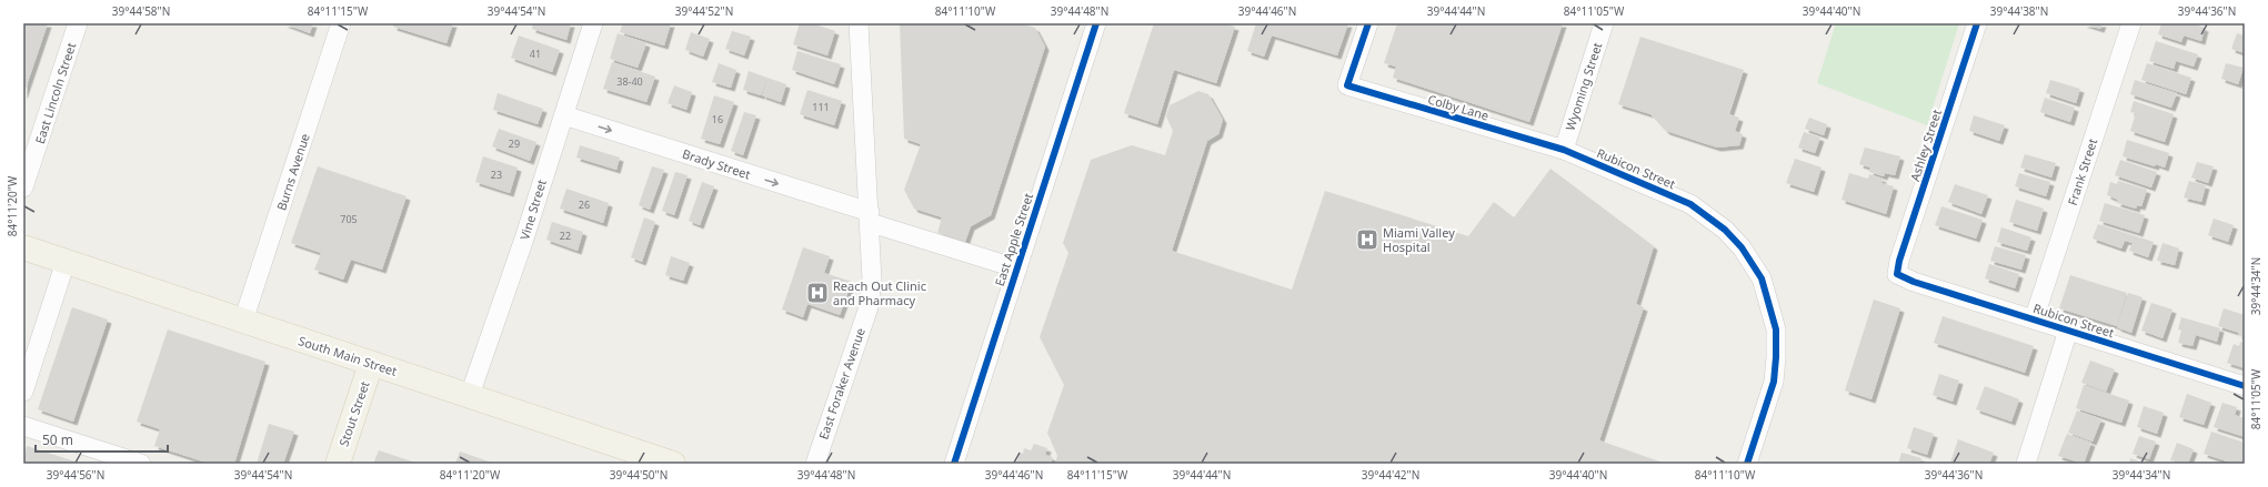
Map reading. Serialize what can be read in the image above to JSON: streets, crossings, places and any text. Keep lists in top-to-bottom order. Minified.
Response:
{"streets":{"main road":["South Main Street","Stout Street"],"street":["Wyoming Street","East Lincoln Street","Colby Lane","Ashley Street","Brady Street","Rubicon Street","Burns Avenue","Frank Street","Vine Street","East Apple Street","East Foraker Avenue"]},"crossings":[["Wyoming Street","Colby Lane"],["Wyoming Street","Rubicon Street"],["Colby Lane","Rubicon Street"],["Ashley Street","Rubicon Street"],["Brady Street","Vine Street"],["Brady Street","East Apple Street"],["Brady Street","East Foraker Avenue"],["Rubicon Street","Frank Street"],["Burns Avenue","South Main Street"],["Vine Street","South Main Street"],["South Main Street","Stout Street"]],"one_way":["Brady Street"],"places":{"hospital":["Miami Valley Hospital","Reach Out Clinic and Pharmacy"]},"house_numbers":["41","38-40","111","16","29","23","26","705","22"],"scale_bar":"50 m","coordinates":["39°44'58\"N","84°11'15\"W","39°44'54\"N","39°44'52\"N","84°11'10\"W","39°44'48\"N","39°44'46\"N","39°44'44\"N","84°11'05\"W","39°44'40\"N","39°44'38\"N","39°44'36\"N","84°11'20\"W","39°44'34\"N","39°44'56\"N","39°44'50\"N","39°44'42\"N"]}
